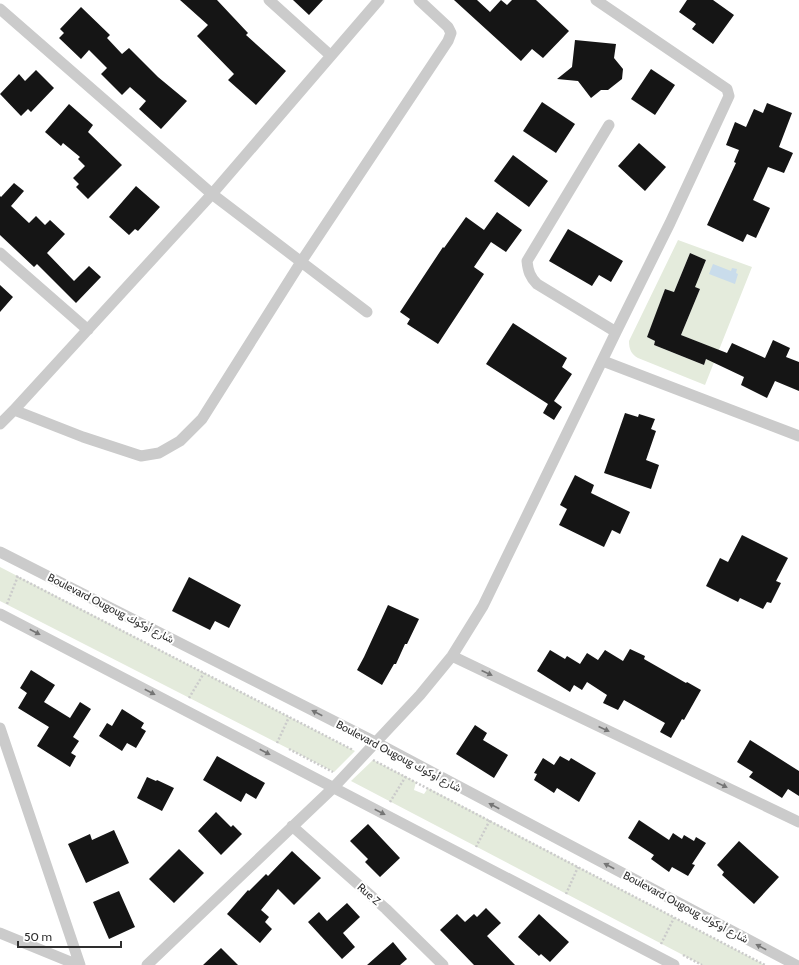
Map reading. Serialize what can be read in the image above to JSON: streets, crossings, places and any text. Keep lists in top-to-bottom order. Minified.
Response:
{"streets":{"street":["Boulevard Ougoug شارع أوكوك","Rue Z"]},"scale_bar":"50 m"}
